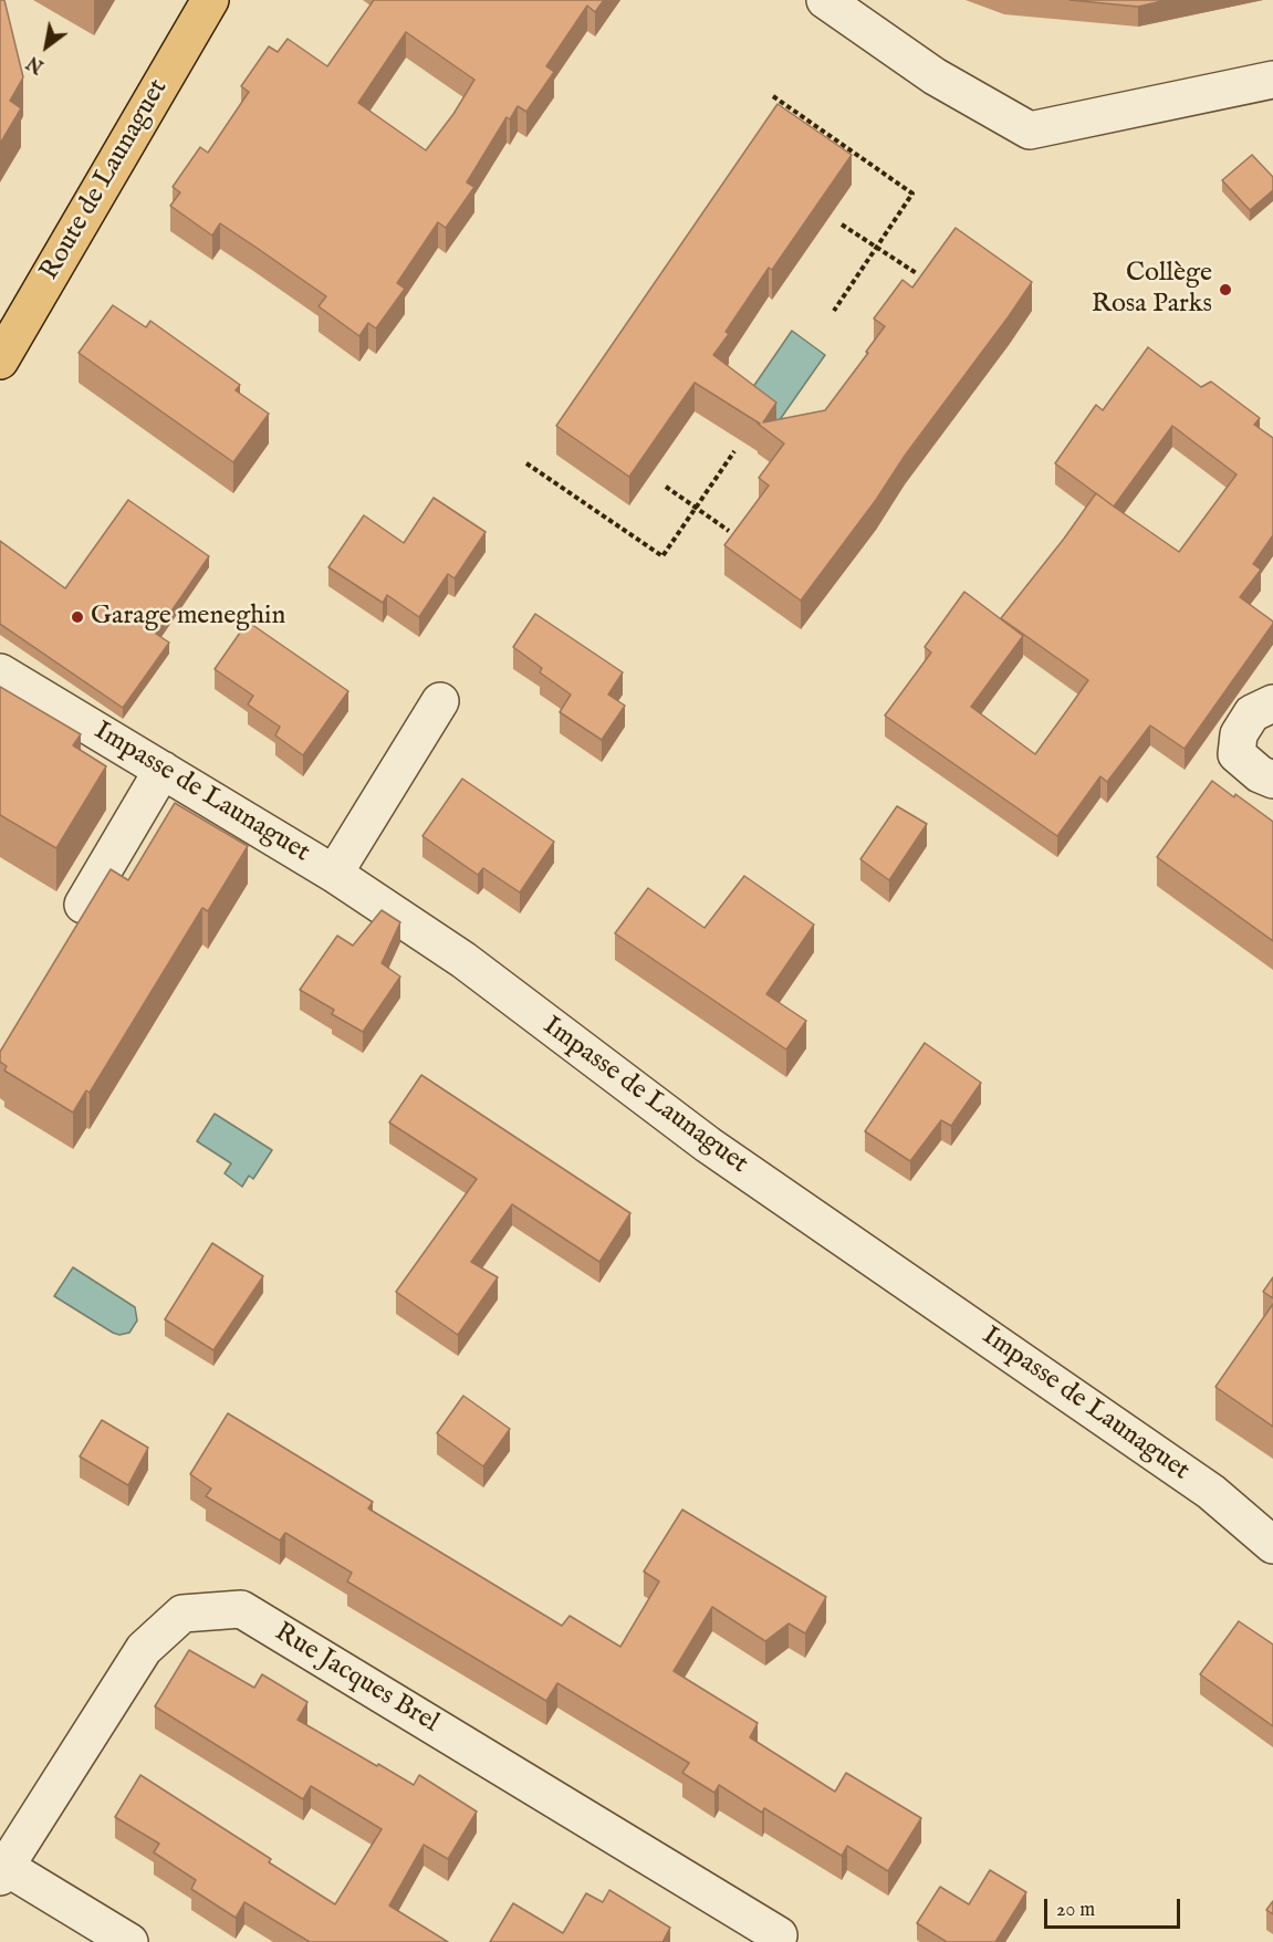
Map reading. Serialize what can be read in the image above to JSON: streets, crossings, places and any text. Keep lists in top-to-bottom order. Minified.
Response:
{"streets":{"main road":["Route de Launaguet"],"street":["Impasse de Launaguet","Rue Jacques Brel"]},"places":["Collège Rosa Parks","Garage meneghin"],"scale_bar":"20 m","north":"bottom left"}
